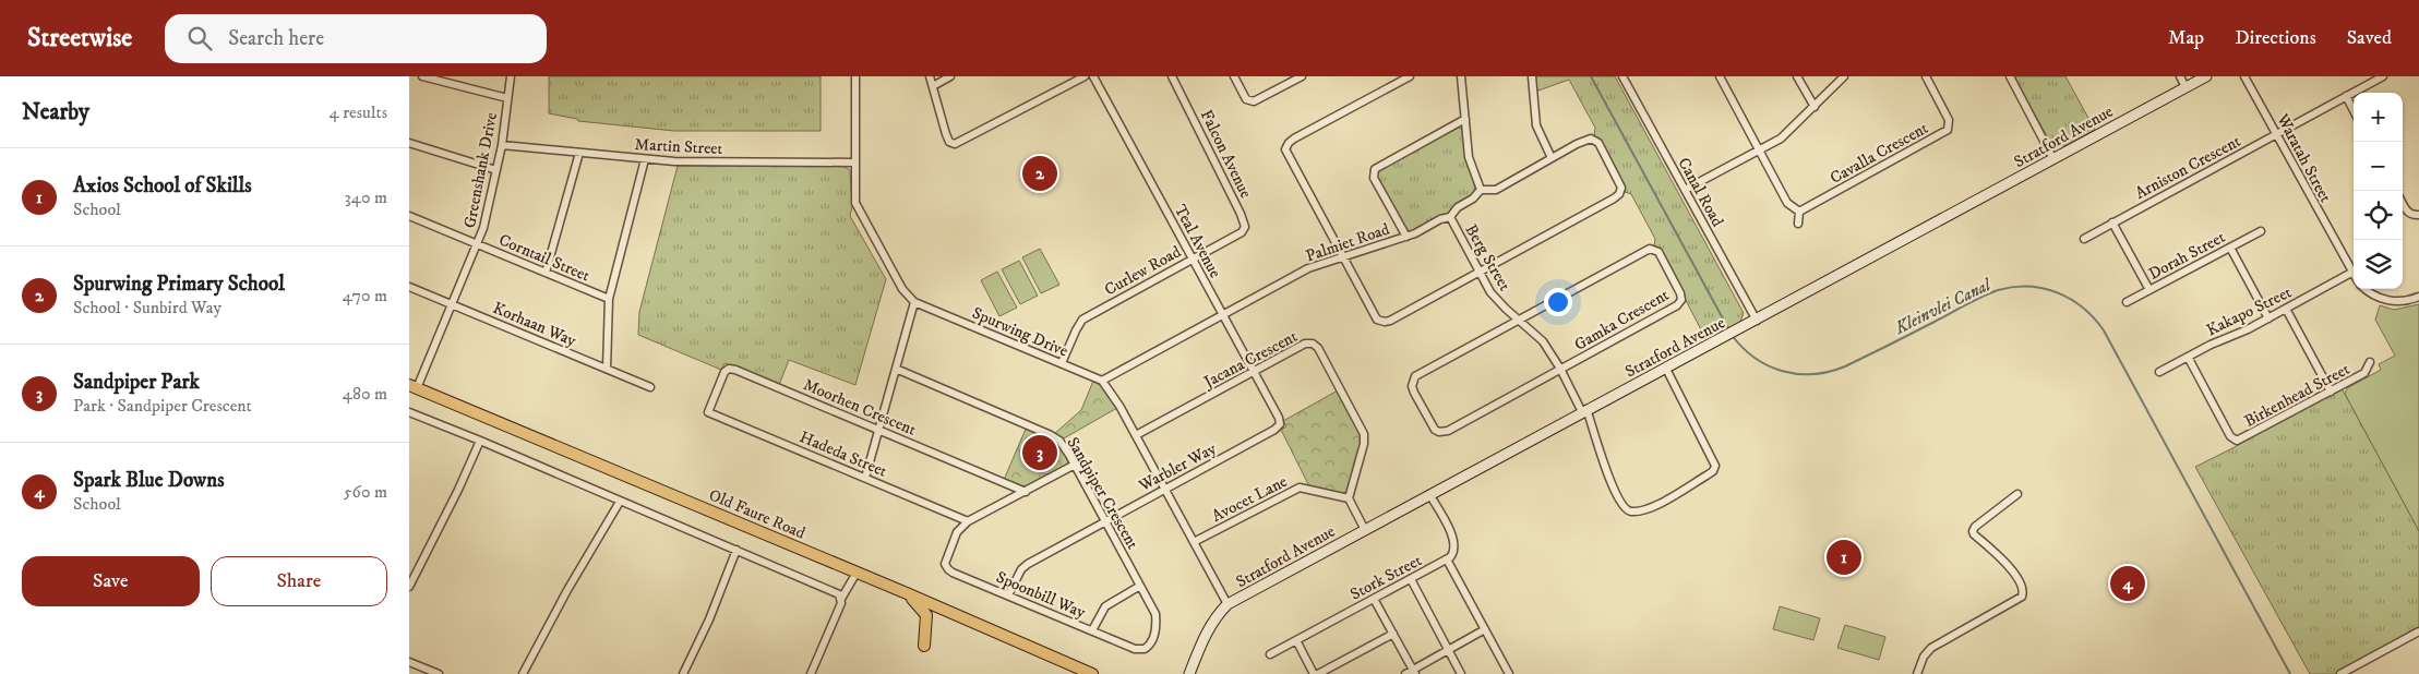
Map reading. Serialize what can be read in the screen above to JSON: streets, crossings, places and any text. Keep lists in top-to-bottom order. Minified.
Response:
{"streets":{"main road":["Old Faure Road"],"street":["Stratford Avenue","Martin Street","Cavalla Crescent","Falcon Avenue","Waratah Street","Arniston Crescent","Greenshank Drive","Canal Road","Teal Avenue","Palmiet Road","Dorah Street","Corntail Street","Berg Street","Curlew Road","Kakapo Street","Gamka Crescent","Korhaan Way","Spurwing Drive","Jacana Crescent","Birkenhead Street","Moorhen Crescent","Hadeda Street","Warbler Way","Sandpiper Crescent","Avocet Lane","Stork Street","Spoonbill Way"]},"crossings":[["Stratford Avenue","Canal Road"],["Stratford Avenue","Berg Street"],["Stratford Avenue","Stork Street"],["Martin Street","Greenshank Drive"],["Martin Street","Spurwing Drive"],["Falcon Avenue","Curlew Road"],["Waratah Street","Arniston Crescent"],["Waratah Street","Kakapo Street"],["Greenshank Drive","Corntail Street"],["Greenshank Drive","Korhaan Way"],["Greenshank Drive","Old Faure Road"],["Teal Avenue","Palmiet Road"],["Teal Avenue","Curlew Road"],["Teal Avenue","Jacana Crescent"],["Teal Avenue","Warbler Way"],["Palmiet Road","Berg Street"],["Palmiet Road","Spurwing Drive"],["Berg Street","Gamka Crescent"],["Curlew Road","Spurwing Drive"],["Kakapo Street","Birkenhead Street"],["Jacana Crescent","Avocet Lane"],["Moorhen Crescent","Hadeda Street"],["Hadeda Street","Spoonbill Way"],["Warbler Way","Sandpiper Crescent"],["Warbler Way","Spoonbill Way"],["Sandpiper Crescent","Spoonbill Way"]],"water":["Kleinvlei Canal"],"page":{"header":"Streetwise","search":"Search here","nav":["Map","Directions","Saved"],"heading":["Nearby","4 results"],"map_buttons":["+","−"],"list":[{"mark":"1","name":"Axios School of Skills","note":"School","value":"340 m"},{"mark":"2","name":"Spurwing Primary School","note":"School · Sunbird Way","value":"470 m"},{"mark":"3","name":"Sandpiper Park","note":"Park · Sandpiper Crescent","value":"480 m"},{"mark":"4","name":"Spark Blue Downs","note":"School","value":"560 m"}],"pins":["2","3","1","4"],"buttons":["Save","Share"]}}
